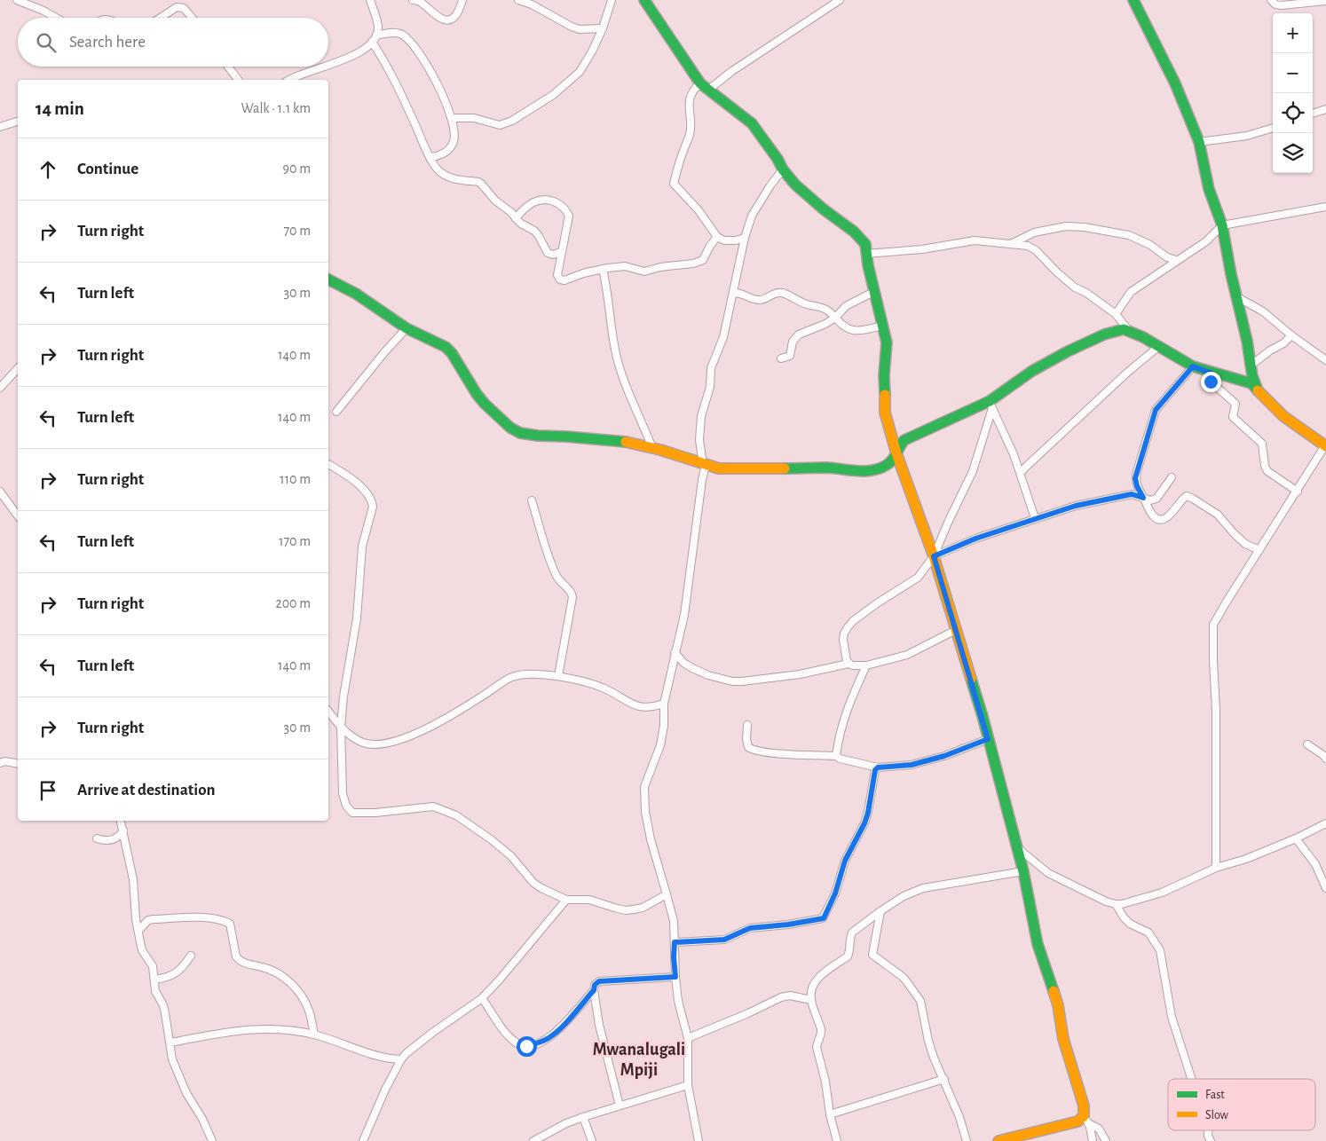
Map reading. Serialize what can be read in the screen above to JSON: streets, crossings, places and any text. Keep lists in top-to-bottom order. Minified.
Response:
{"districts":["Mwanalugali Mpiji"],"legend":["Fast","Slow"],"page":{"map_buttons":["+","−"],"search":"Search here","heading":["14 min","Walk · 1.1 km"],"list":[["Continue","90 m"],["Turn right","70 m"],["Turn left","30 m"],["Turn right","140 m"],["Turn left","140 m"],["Turn right","110 m"],["Turn left","170 m"],["Turn right","200 m"],["Turn left","140 m"],["Turn right","30 m"],"Arrive at destination"]}}
